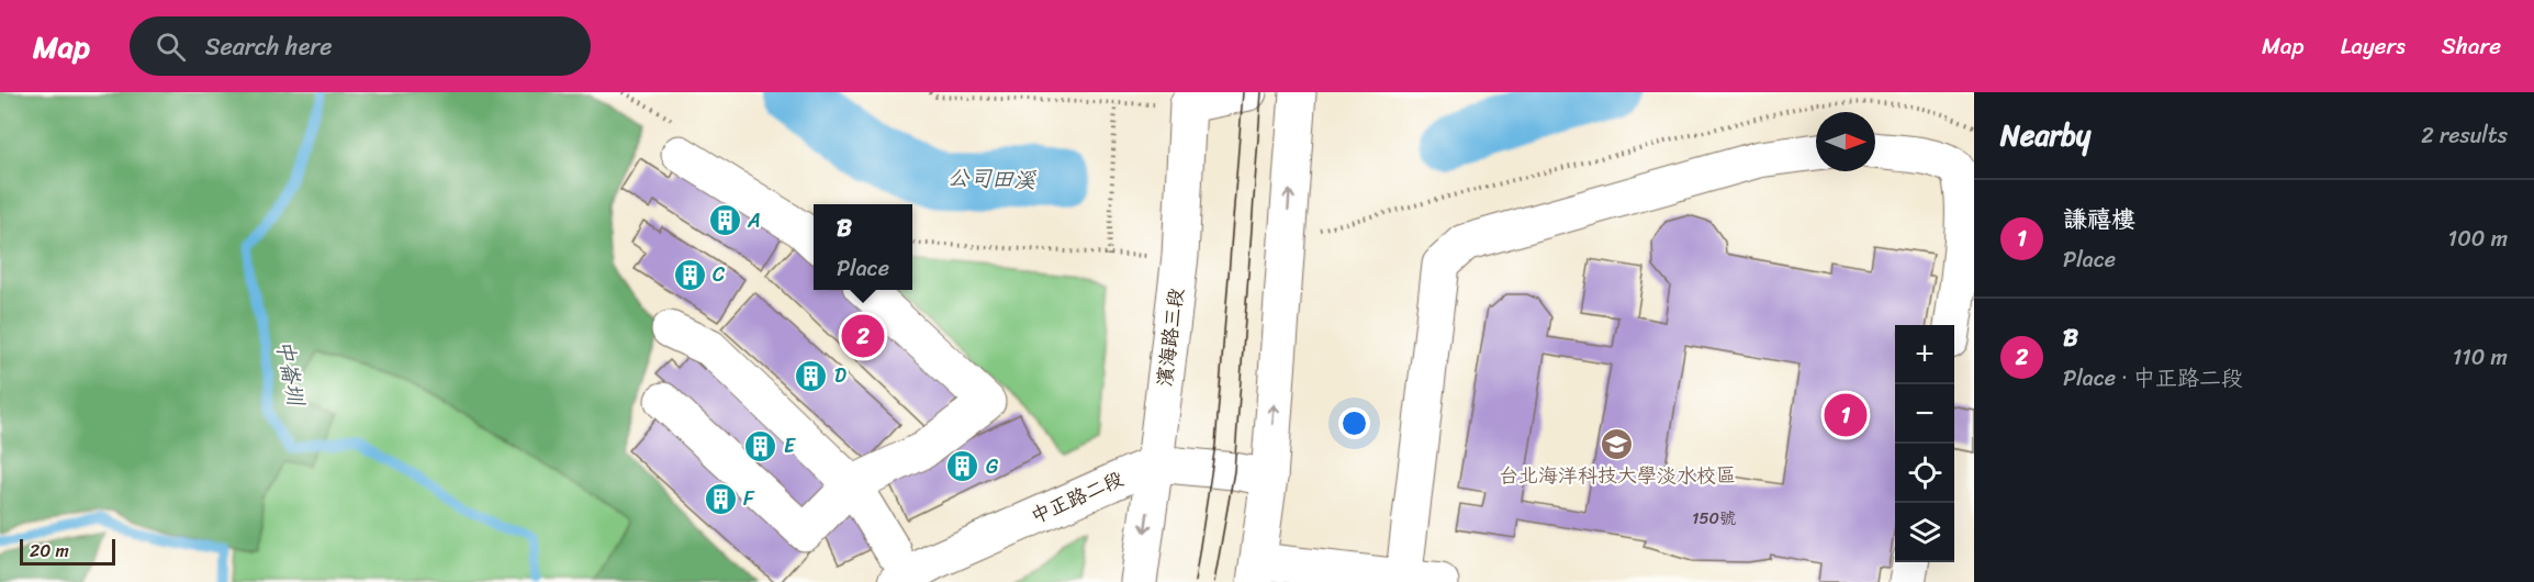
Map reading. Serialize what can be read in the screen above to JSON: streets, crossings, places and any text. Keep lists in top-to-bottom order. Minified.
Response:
{"streets":{"street":["濱海路三段","中正路二段"]},"crossings":[["濱海路三段","中正路二段"]],"water":["公司田溪","中崙圳"],"places":{"building":["A","C","D","E","G","F"],"school or university":["台北海洋科技大學淡水校區"]},"house_numbers":["150號"],"scale_bar":"20 m","north":"right","page":{"header":"Map","search":"Search here","nav":["Map","Layers","Share"],"heading":["Nearby","2 results"],"list":[{"mark":"1","name":"謙禧樓","note":"Place","value":"100 m"},{"mark":"2","name":"B","note":"Place · 中正路二段","value":"110 m"}],"popup":["B","Place"],"pins":["2","1"],"map_buttons":["+","−"],"scale":"20 m"}}
